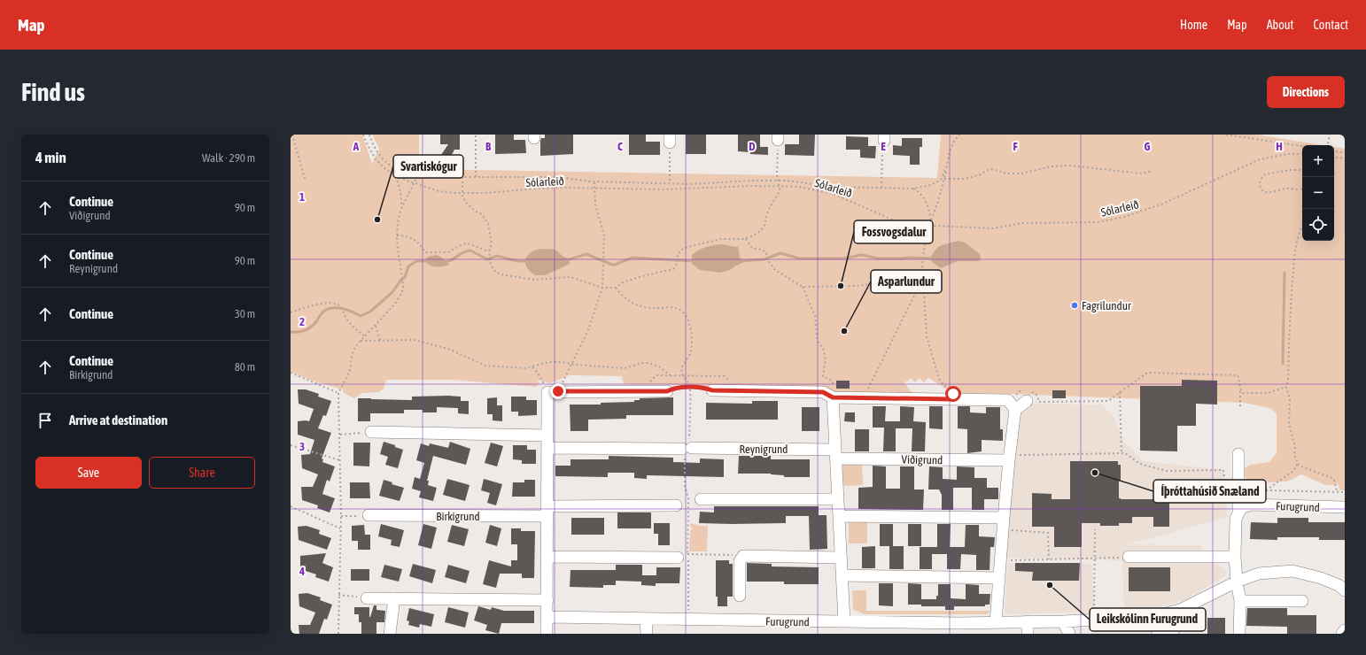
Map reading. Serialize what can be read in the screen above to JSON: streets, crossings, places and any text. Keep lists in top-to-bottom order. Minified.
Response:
{"streets":{"street":["Reynigrund","Víðigrund","Furugrund","Birkigrund"],"path":["Sólarleið"]},"crossings":[["Reynigrund","Víðigrund"]],"places":["Svartiskógur","Fossvogsdalur","Fagrilundur","Asparlundur","Íþróttahúsið Snæland","Leikskólinn Furugrund"],"page":{"header":"Map","nav":["Home","Map","About","Contact"],"buttons":["Directions",["Save","Share"]],"title":"Find us","heading":["4 min","Walk · 290 m"],"map_buttons":["+","−"],"list":[["Continue","Víðigrund","90 m"],["Continue","Reynigrund","90 m"],["Continue","30 m"],["Continue","Birkigrund","80 m"],"Arrive at destination"]},"grid":{"columns":["A","B","C","D","E","F","G","H"],"rows":["1","2","3","4"]}}
